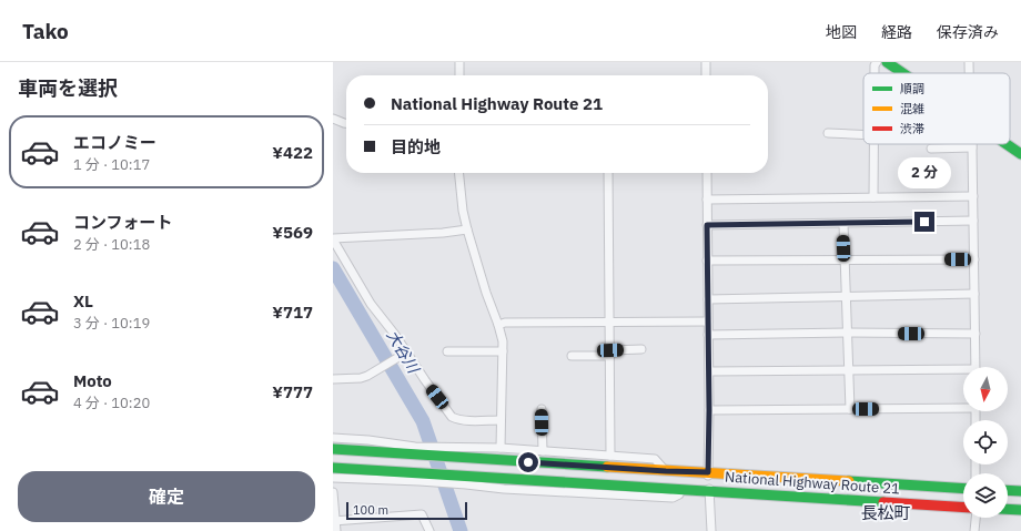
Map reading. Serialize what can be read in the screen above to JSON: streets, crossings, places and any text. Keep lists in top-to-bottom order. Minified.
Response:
{"streets":{"main road":["National Highway Route 21"]},"districts":["長松町"],"water":["大谷川"],"legend":["順調","混雑","渋滞"],"scale_bar":"100 m","north":"bottom","page":{"header":"Tako","nav":["地図","経路","保存済み"],"heading":"車両を選択","banner":["National Highway Route 21","目的地"],"list":[{"name":"エコノミー","note":"1 分 · 10:17","value":"¥422"},{"name":"コンフォート","note":"2 分 · 10:18","value":"¥569"},{"name":"XL","note":"3 分 · 10:19","value":"¥717"},{"name":"Moto","note":"4 分 · 10:20","value":"¥777"}],"bubble":"2 分","buttons":"確定","scale":"100 m"}}
